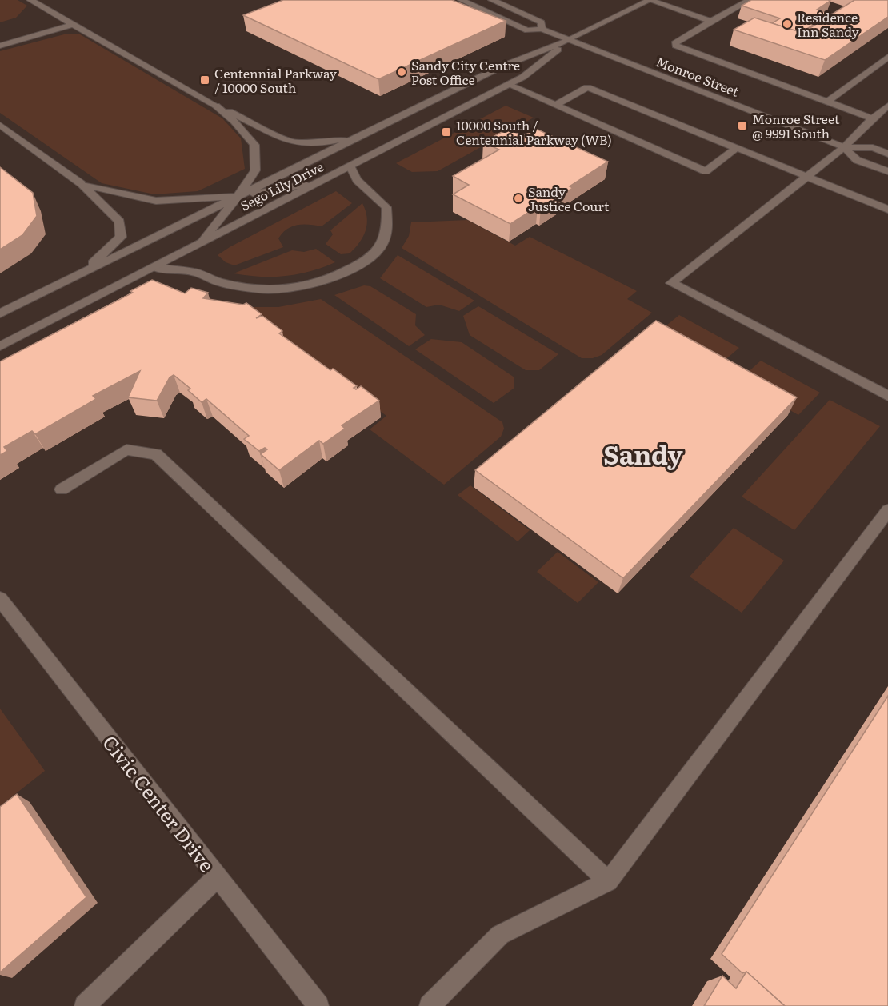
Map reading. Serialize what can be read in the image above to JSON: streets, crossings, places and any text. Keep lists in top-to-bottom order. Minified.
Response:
{"streets":{"main road":["Monroe Street","Sego Lily Drive","Civic Center Drive"]},"crossings":[["Monroe Street","Sego Lily Drive"]],"districts":["Sandy"],"places":{"other":["Residence Inn Sandy","Sandy City Centre Post Office","Sandy Justice Court"],"transit":["Centennial Parkway / 10000 South","Monroe Street @ 9991 South","10000 South / Centennial Parkway (WB)"]}}
